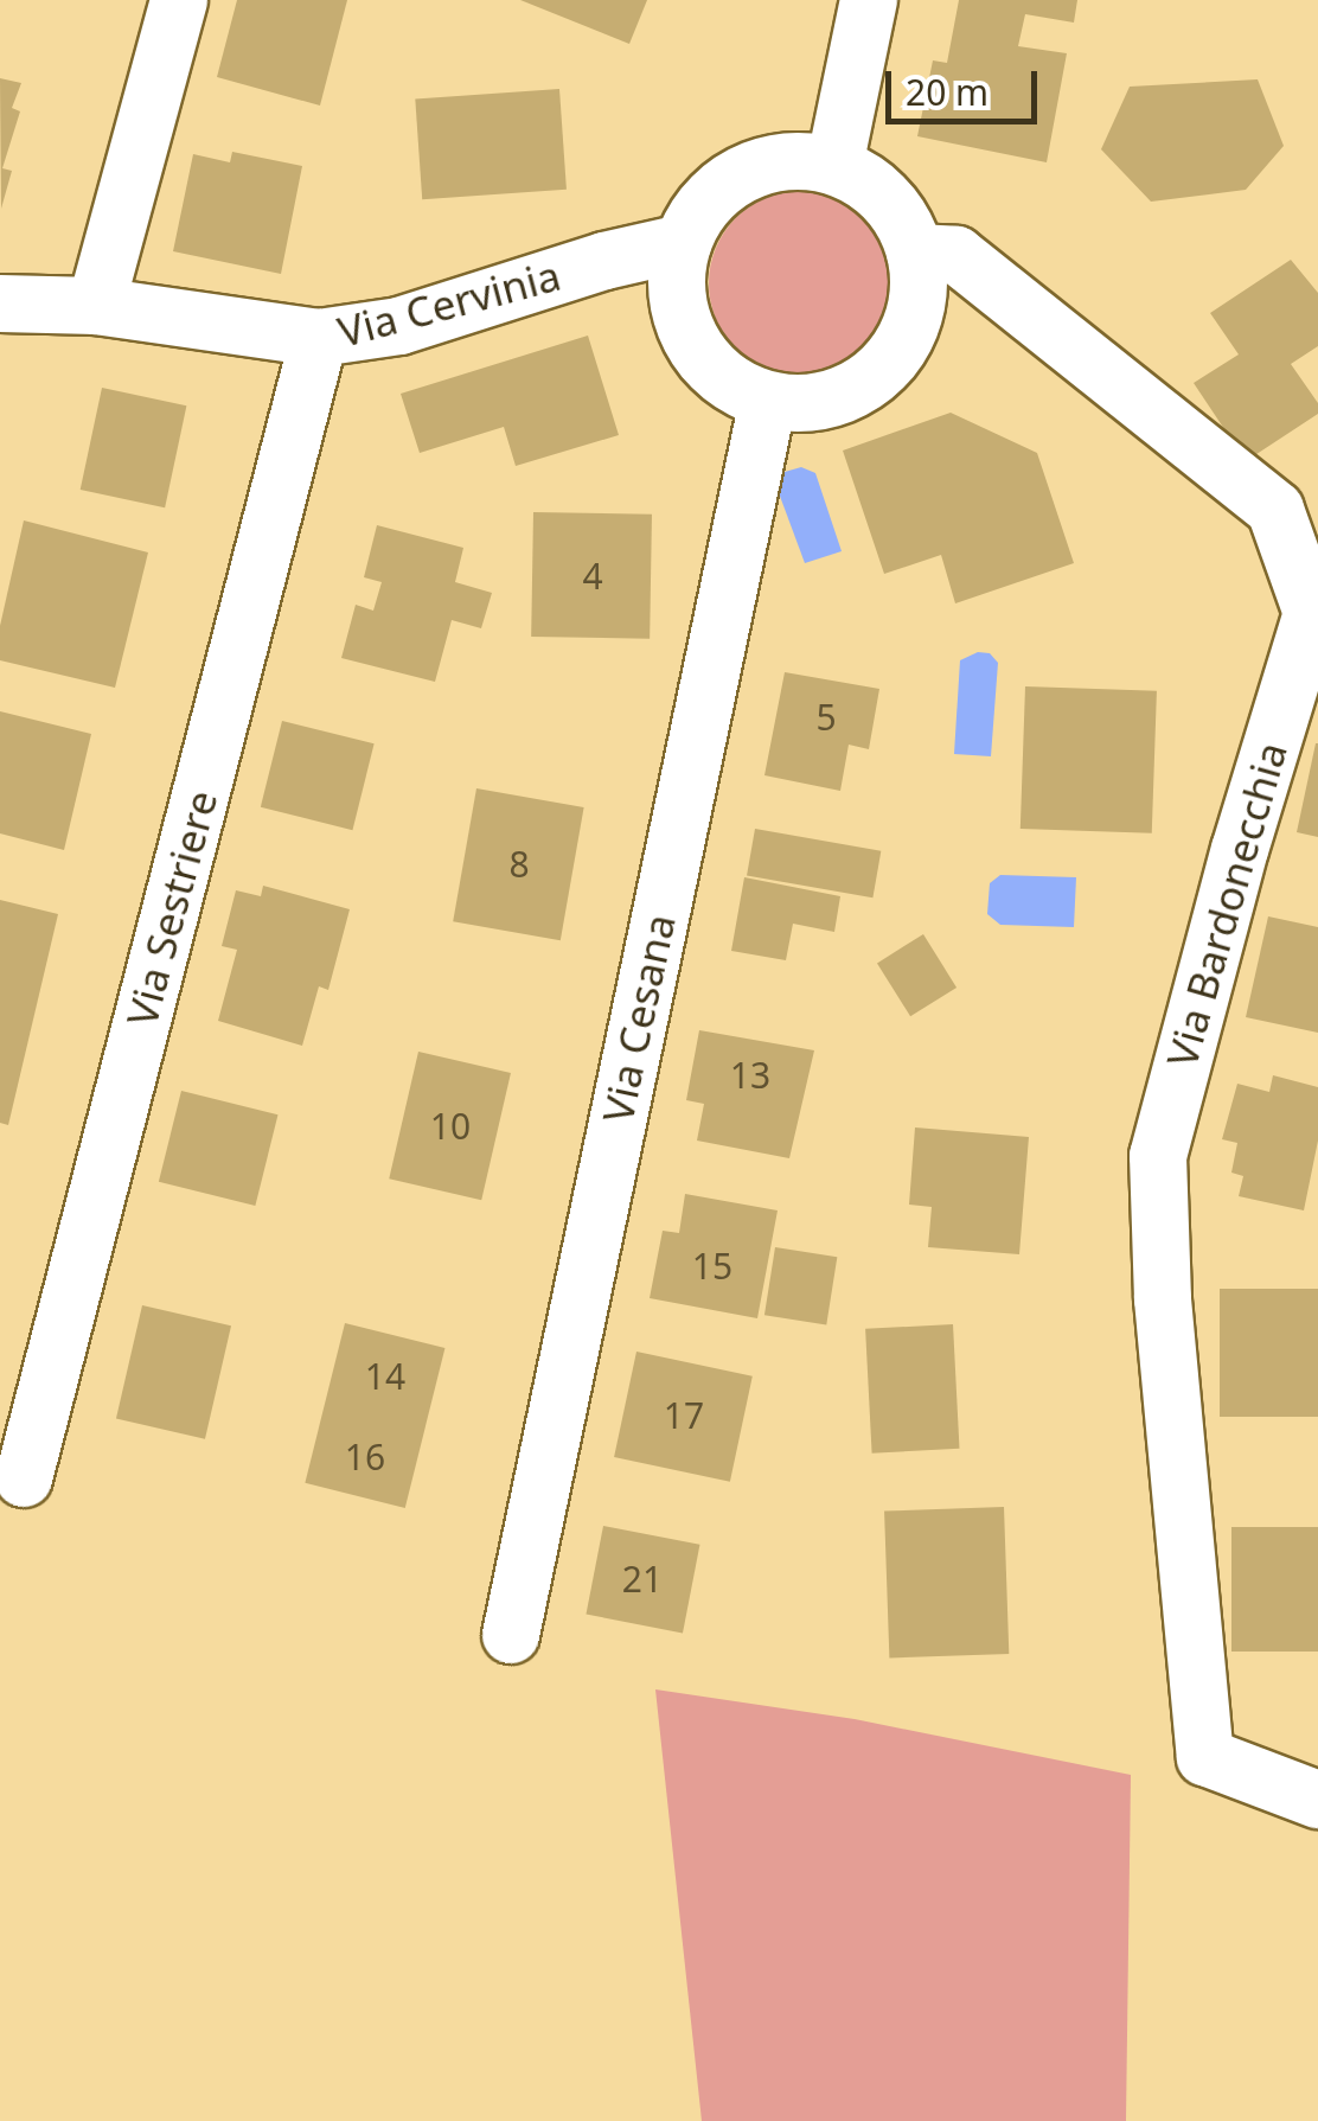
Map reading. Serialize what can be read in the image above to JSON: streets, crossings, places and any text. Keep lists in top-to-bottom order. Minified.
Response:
{"streets":{"street":["Via Cervinia","Via Bardonecchia","Via Sestriere","Via Cesana"]},"crossings":[["Via Cervinia","Via Bardonecchia"],["Via Cervinia","Via Sestriere"],["Via Cervinia","Via Cesana"],["Via Bardonecchia","Via Cesana"]],"house_numbers":["4","5","8","13","10","15","14","17","16","21"],"scale_bar":"20 m"}
